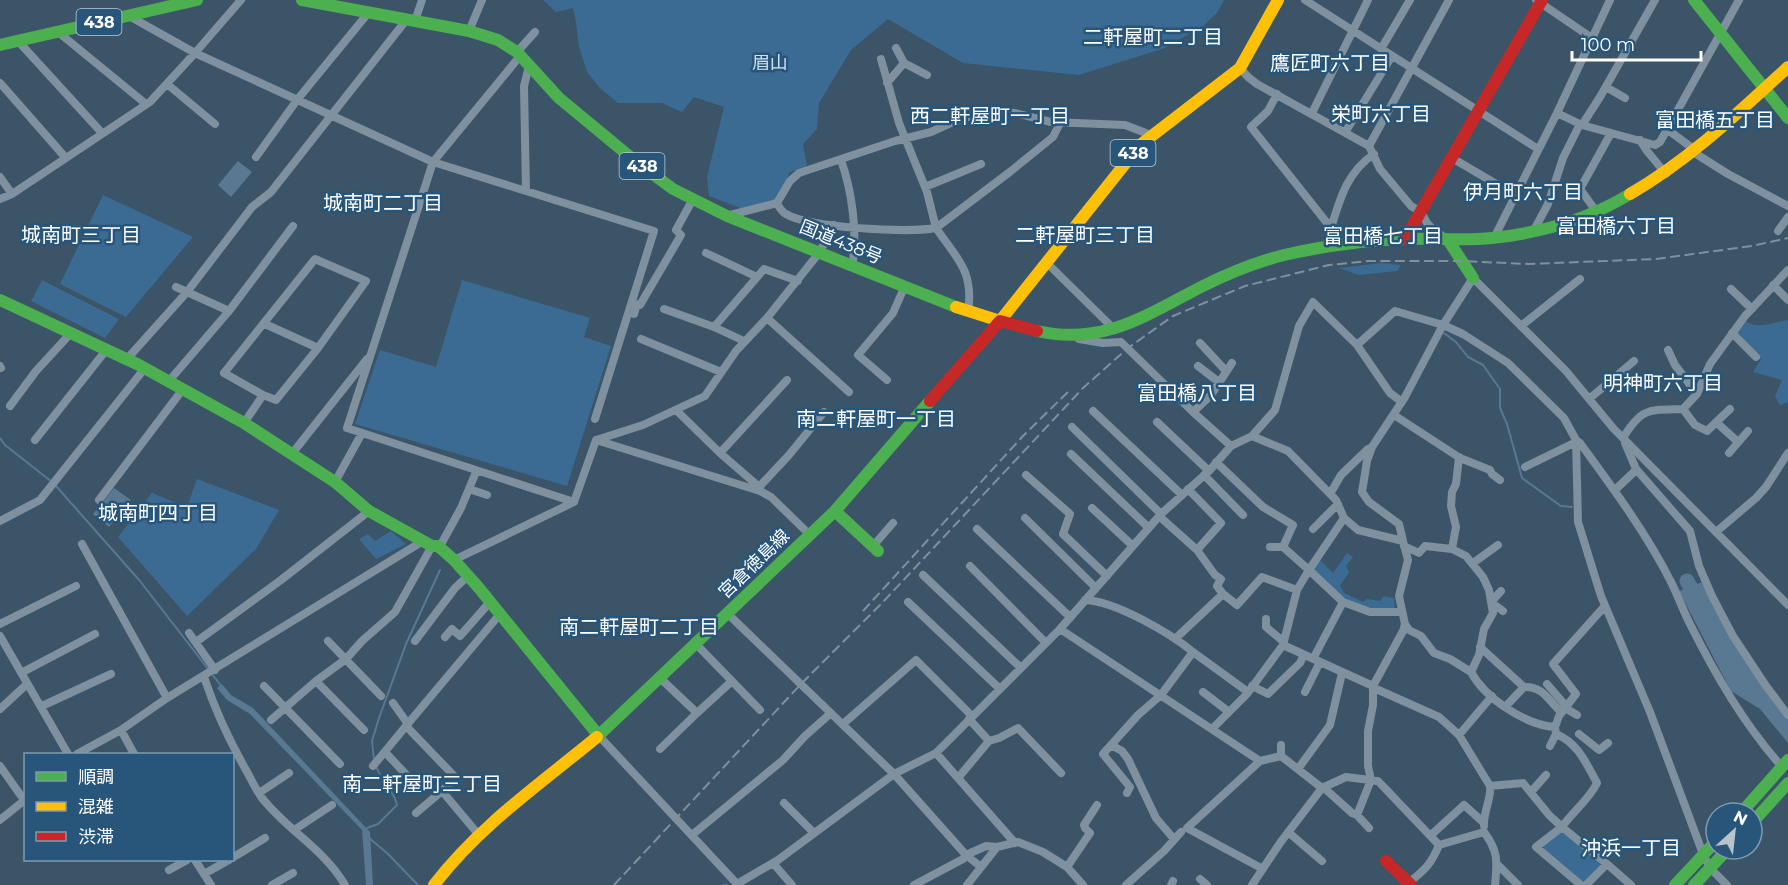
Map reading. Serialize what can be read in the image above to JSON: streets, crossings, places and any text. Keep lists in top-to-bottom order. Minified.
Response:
{"streets":{"main road":["438","国道438号","宮倉徳島線"]},"crossings":[["438","国道438号"],["438","宮倉徳島線"],["国道438号","宮倉徳島線"]],"districts":["二軒屋町二丁目","鷹匠町六丁目","栄町六丁目","西二軒屋町一丁目","富田橋五丁目","伊月町六丁目","城南町二丁目","富田橋六丁目","城南町三丁目","二軒屋町三丁目","富田橋七丁目","明神町六丁目","富田橋八丁目","南二軒屋町一丁目","城南町四丁目","南二軒屋町二丁目","南二軒屋町三丁目","沖浜一丁目"],"parks":["眉山"],"legend":["順調","混雑","渋滞"],"scale_bar":"100 m","north":"top right"}
